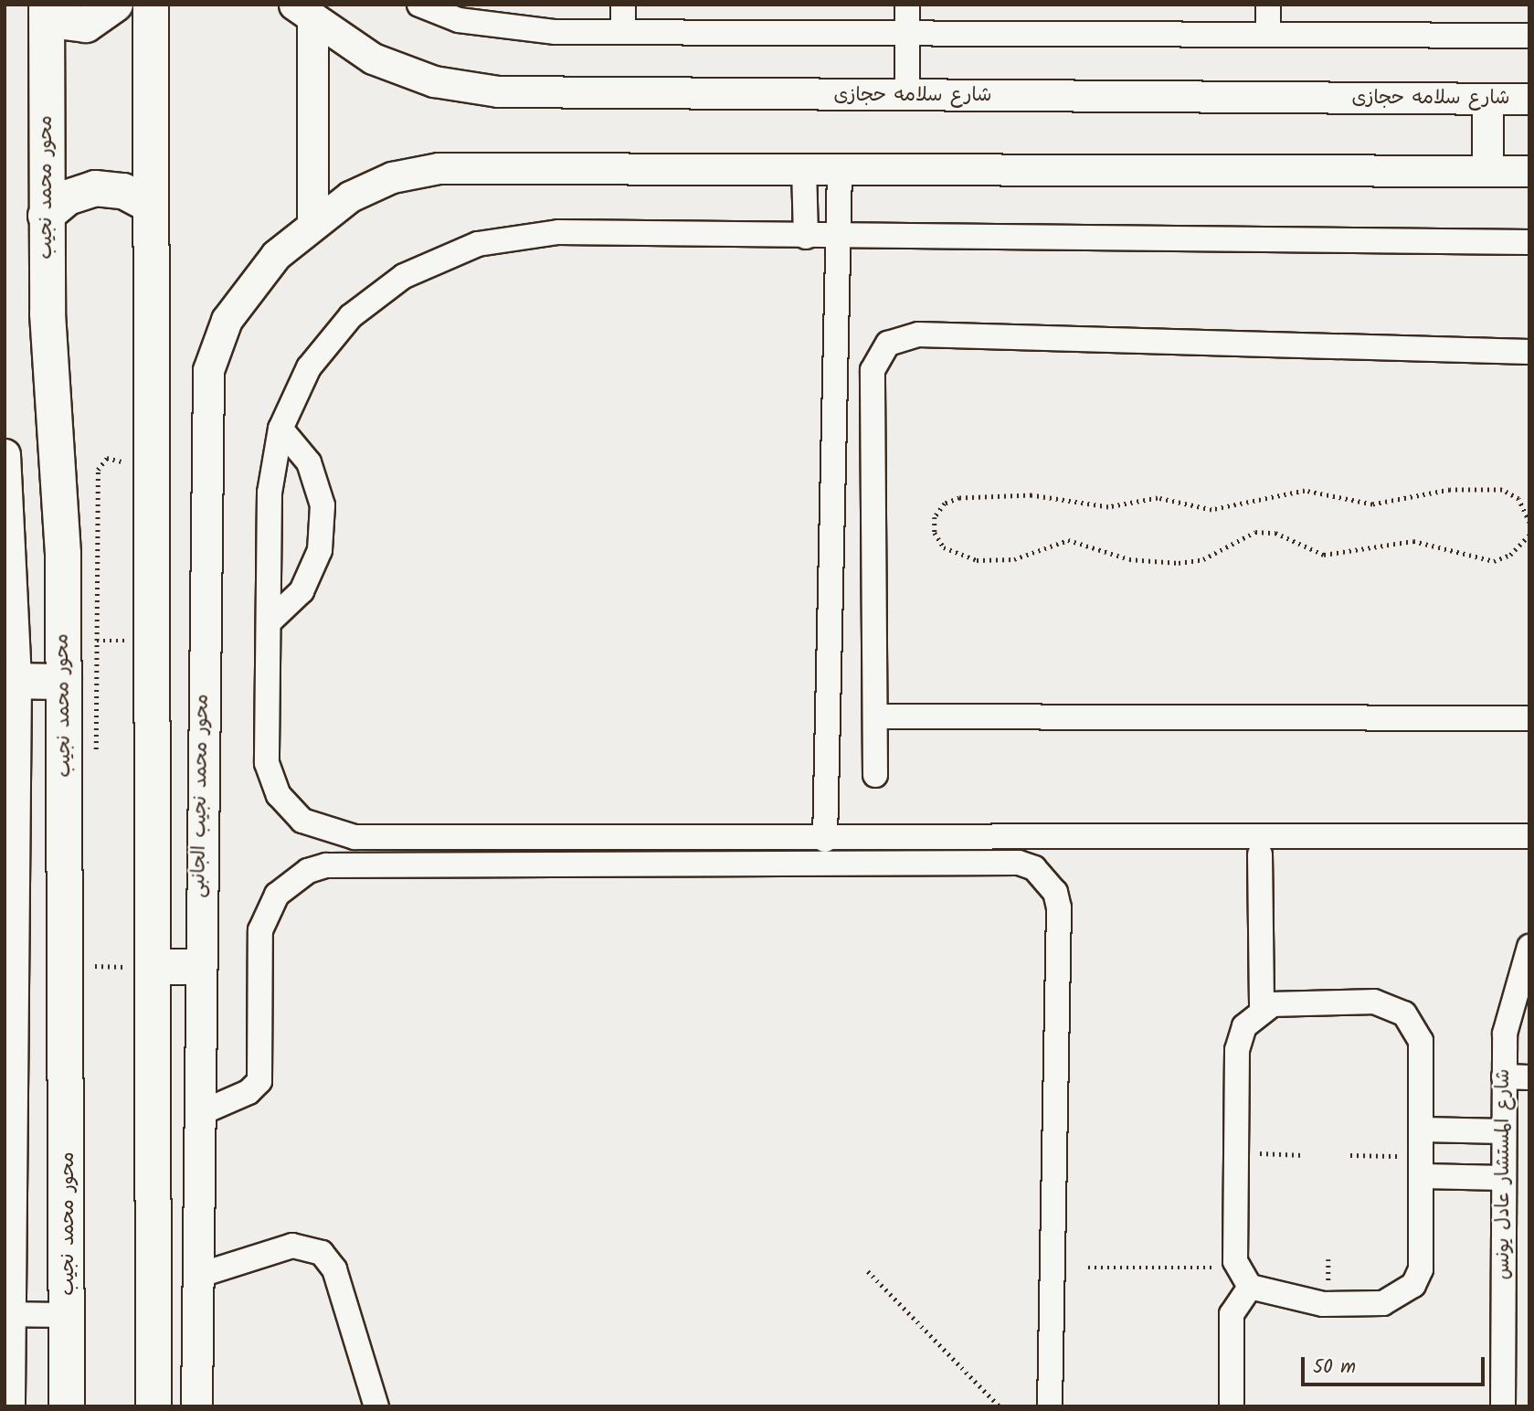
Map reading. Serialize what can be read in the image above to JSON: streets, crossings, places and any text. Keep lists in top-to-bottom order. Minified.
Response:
{"streets":{"main road":["محور محمد نجيب"],"street":["شارع سلامه حجازى","محور محمد نجيب الجانبى","شارع المستشار عادل يونس"]},"scale_bar":"50 m"}
